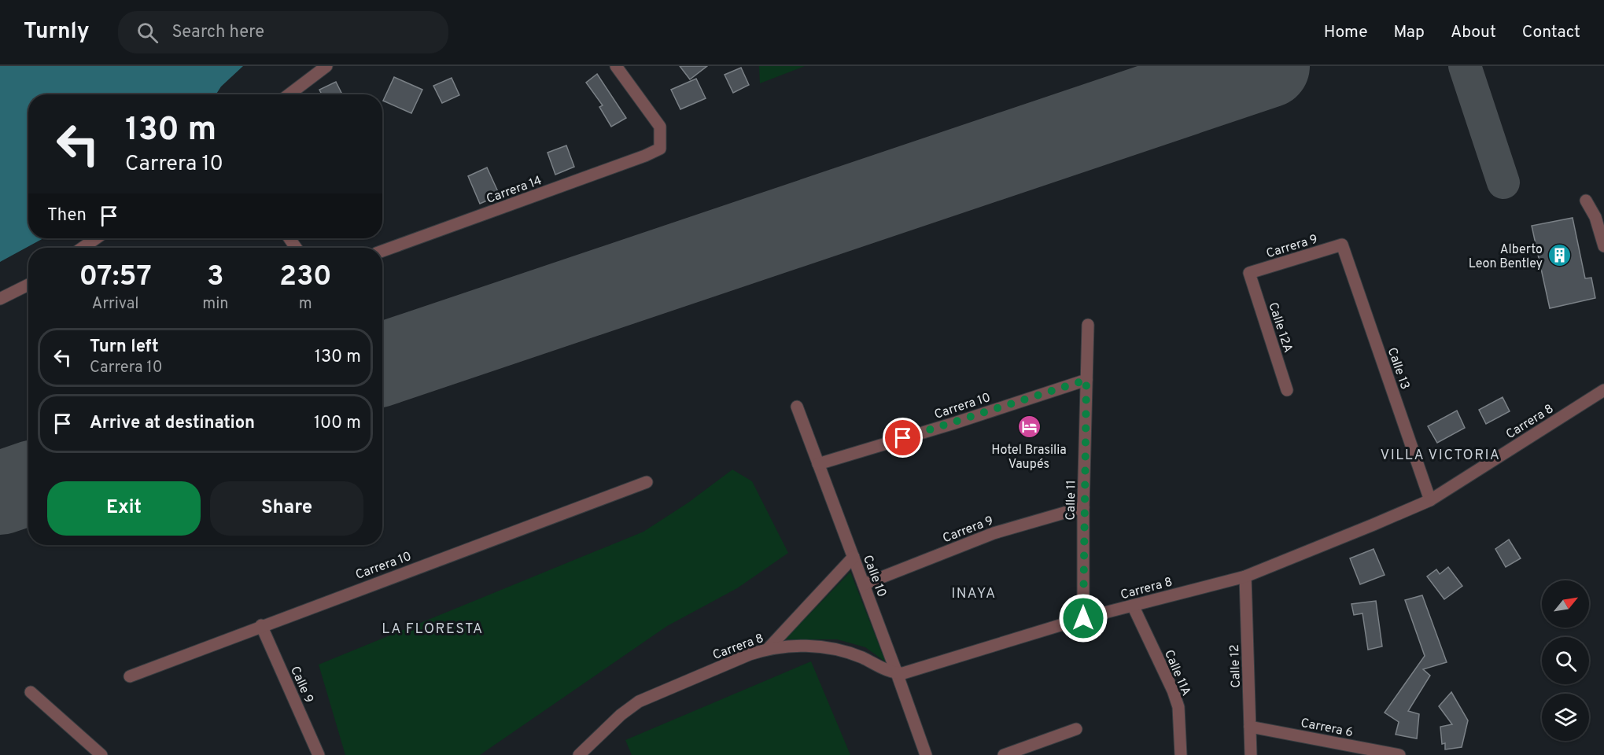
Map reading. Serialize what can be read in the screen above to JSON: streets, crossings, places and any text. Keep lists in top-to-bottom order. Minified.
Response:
{"streets":{"street":["Carrera 14","Carrera 9","Calle 12A","Calle 13","Carrera 10","Carrera 8","Calle 11","Calle 10","Calle 12","Calle 11A","Calle 9","Carrera 6"]},"crossings":[["Carrera 9","Calle 12A"],["Carrera 9","Calle 13"],["Carrera 9","Calle 11"],["Carrera 9","Calle 10"],["Calle 13","Carrera 8"],["Carrera 10","Calle 11"],["Carrera 10","Calle 10"],["Carrera 10","Calle 9"],["Carrera 8","Calle 11"],["Carrera 8","Calle 10"],["Carrera 8","Calle 12"],["Carrera 8","Calle 11A"],["Calle 12","Carrera 6"]],"districts":["VILLA VICTORIA","INAYA","LA FLORESTA"],"places":{"building":["Alberto Leon Bentley"],"hotel":["Hotel Brasilia Vaupés"]},"north":"top right","page":{"header":"Turnly","search":"Search here","nav":["Home","Map","About","Contact"],"turn":["130 m","Carrera 10"],"then":"Then","eta":["07:57","Arrival","3","min","230","m"],"list":[{"name":"Turn left","note":"Carrera 10","value":"130 m"},{"name":"Arrive at destination","value":"100 m"}],"buttons":["Exit","Share"]}}
